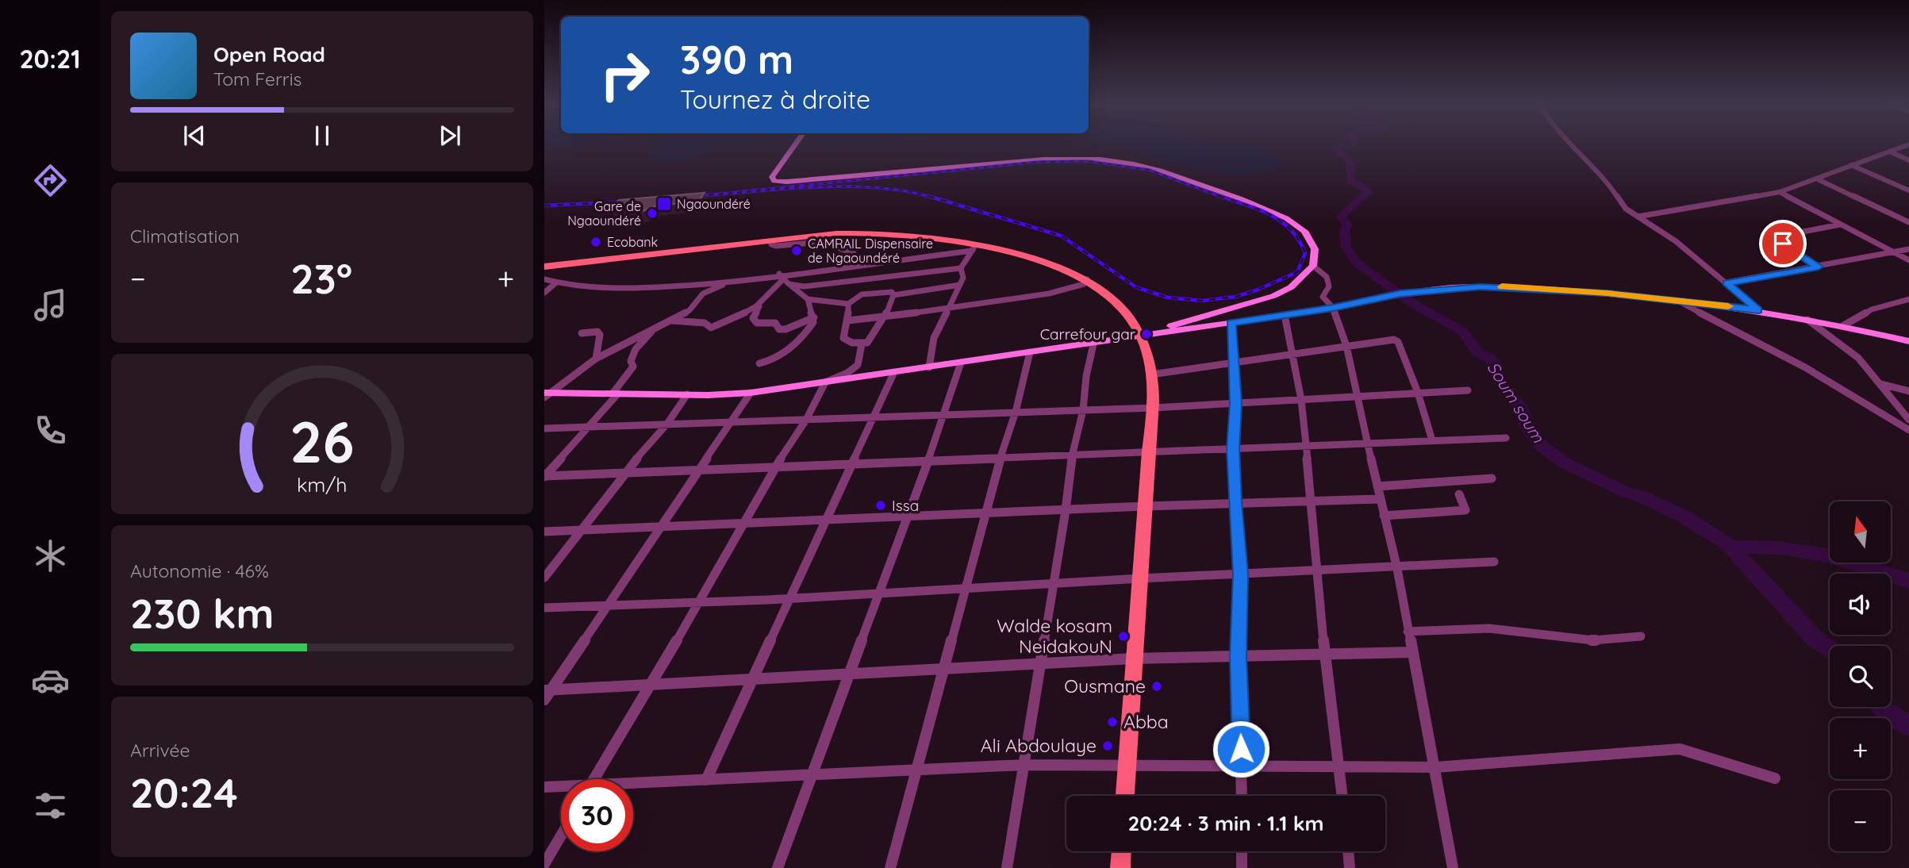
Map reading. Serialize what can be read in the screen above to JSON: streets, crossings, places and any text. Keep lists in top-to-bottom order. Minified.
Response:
{"water":["Soum soum"],"places":{"transit":["Ngaoundéré"],"other":["Gare de Ngaoundéré","Ecobank","CAMRAIL Dispensaire de Ngaoundéré","Carrefour gar","Issa","Walde kosam NeidakouN","Ousmane","Abba","Ali Abdoulaye"]},"north":"top","page":{"tabs":"20:21","turn":["390 m","Tournez à droite"],"song":["Open Road","Tom Ferris"],"tile":["Climatisation",["Autonomie · 46%","230 km"],["Arrivée","20:24"]],"heat":["−","23°","+"],"map_buttons":["+","−"],"limit":"30","trip":"20:24 · 3 min · 1.1 km","gauge":["26","km/h"]}}
